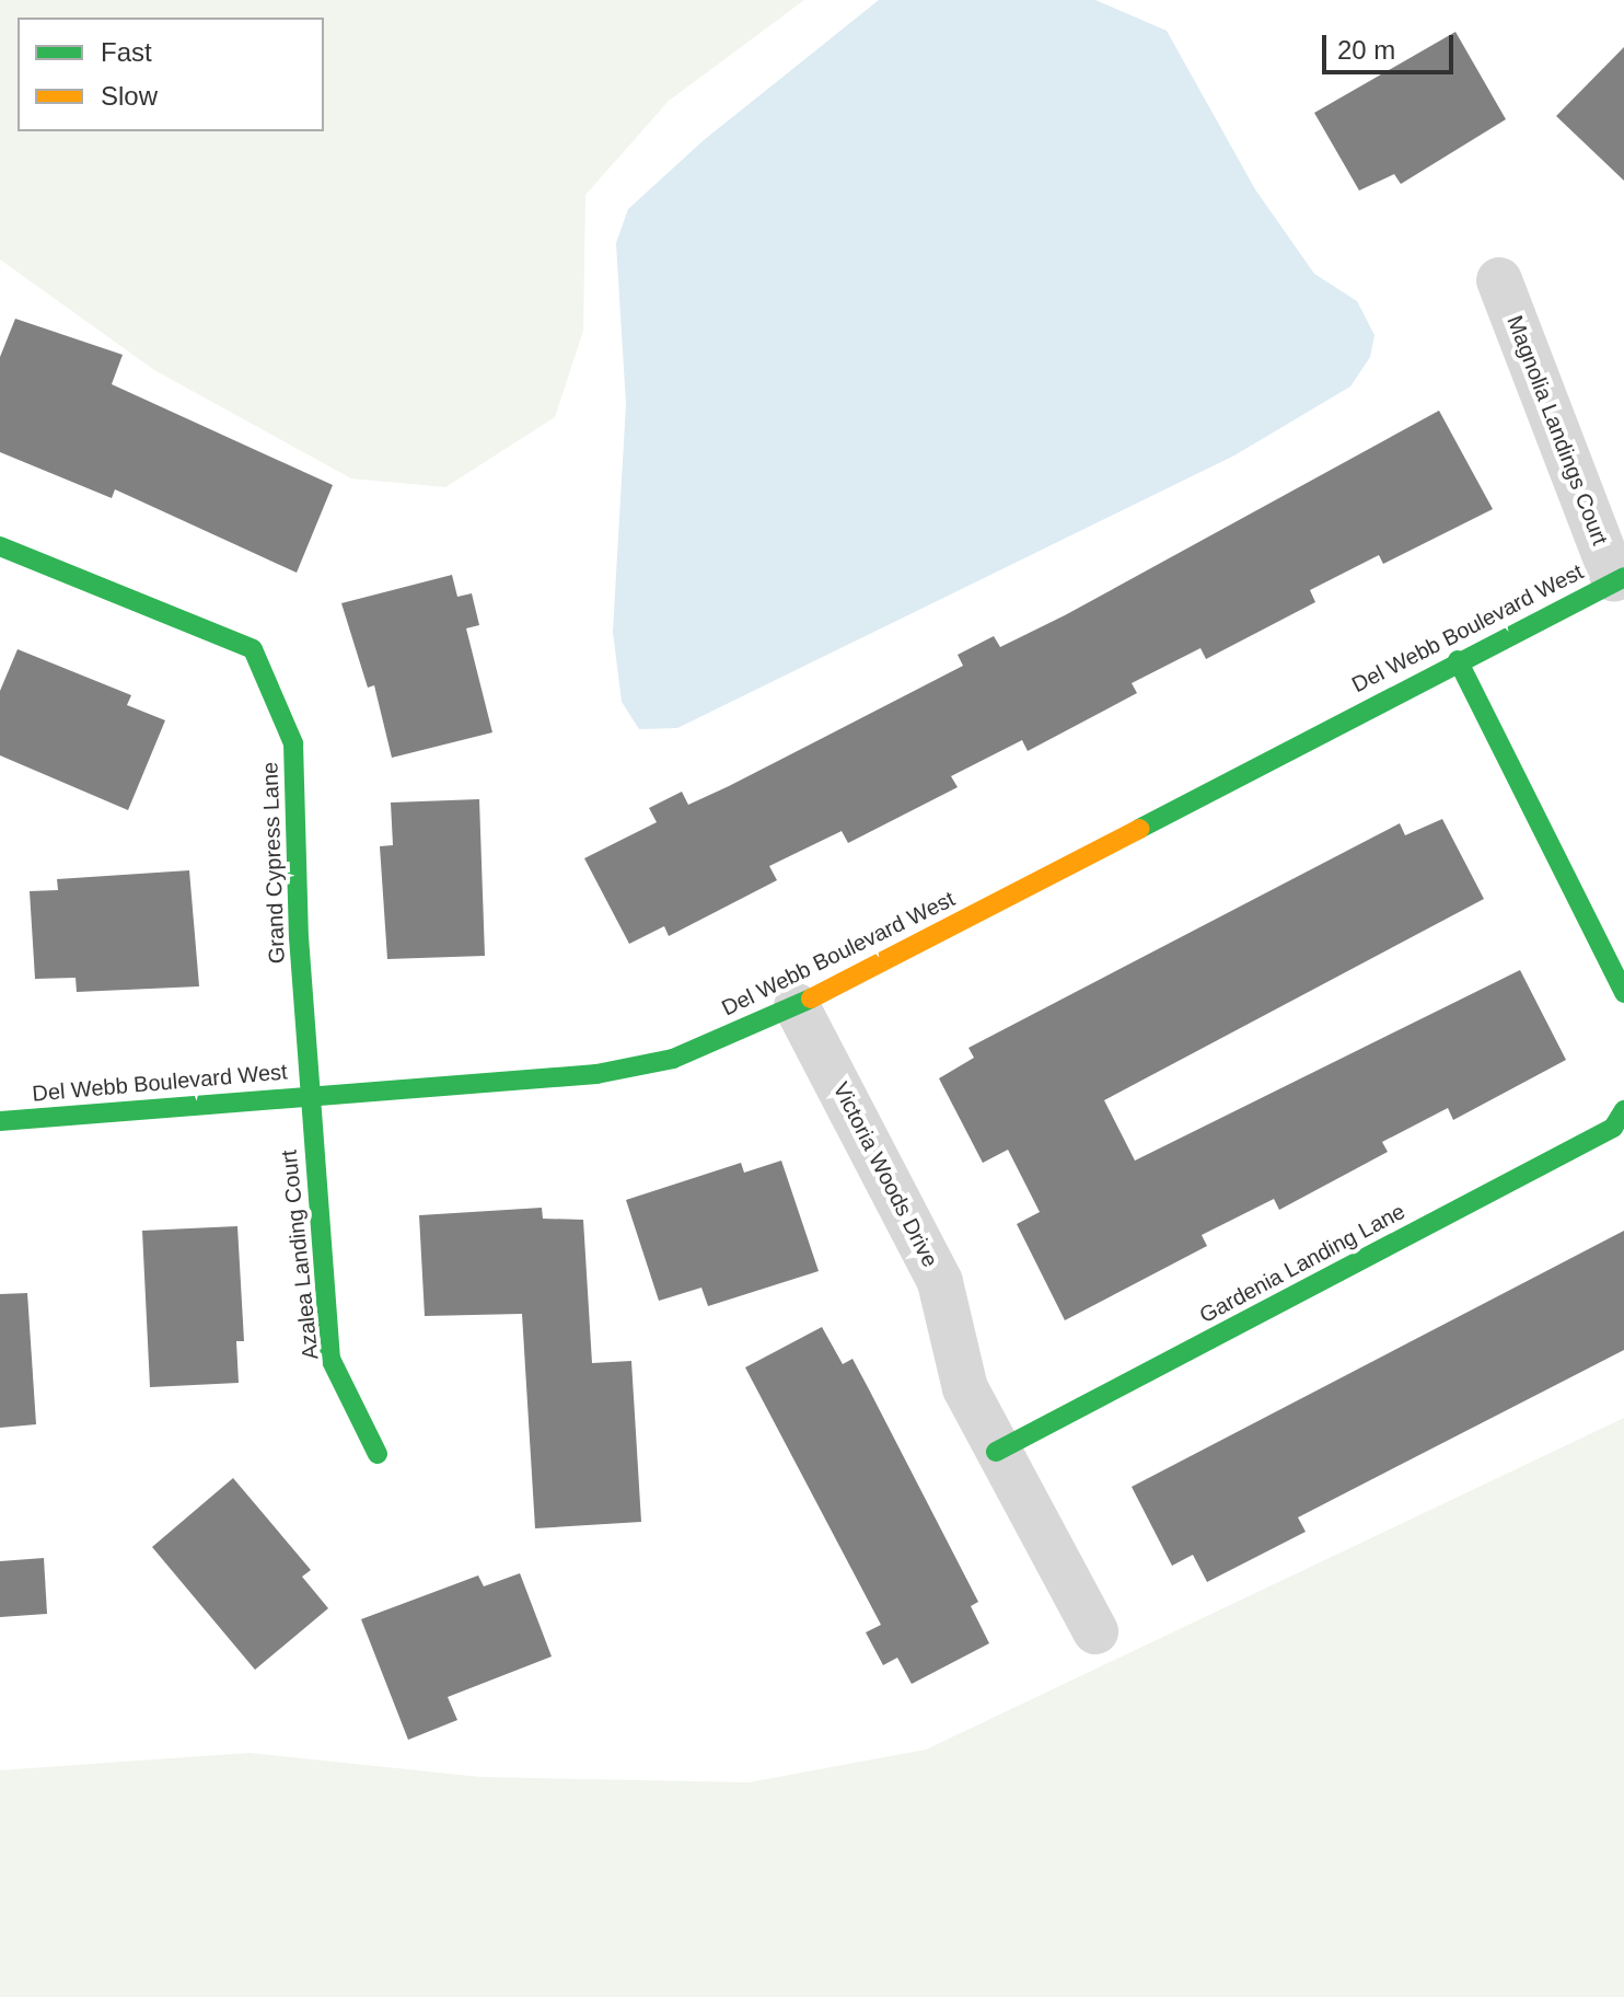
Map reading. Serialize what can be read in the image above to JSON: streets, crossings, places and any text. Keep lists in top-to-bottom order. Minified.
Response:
{"streets":{"street":["Magnolia Landings Court","Del Webb Boulevard West","Grand Cypress Lane","Victoria Woods Drive","Azalea Landing Court","Gardenia Landing Lane"]},"crossings":[["Magnolia Landings Court","Del Webb Boulevard West"],["Del Webb Boulevard West","Grand Cypress Lane"],["Del Webb Boulevard West","Victoria Woods Drive"],["Del Webb Boulevard West","Azalea Landing Court"],["Grand Cypress Lane","Azalea Landing Court"],["Victoria Woods Drive","Gardenia Landing Lane"]],"legend":["Fast","Slow"],"scale_bar":"20 m"}
